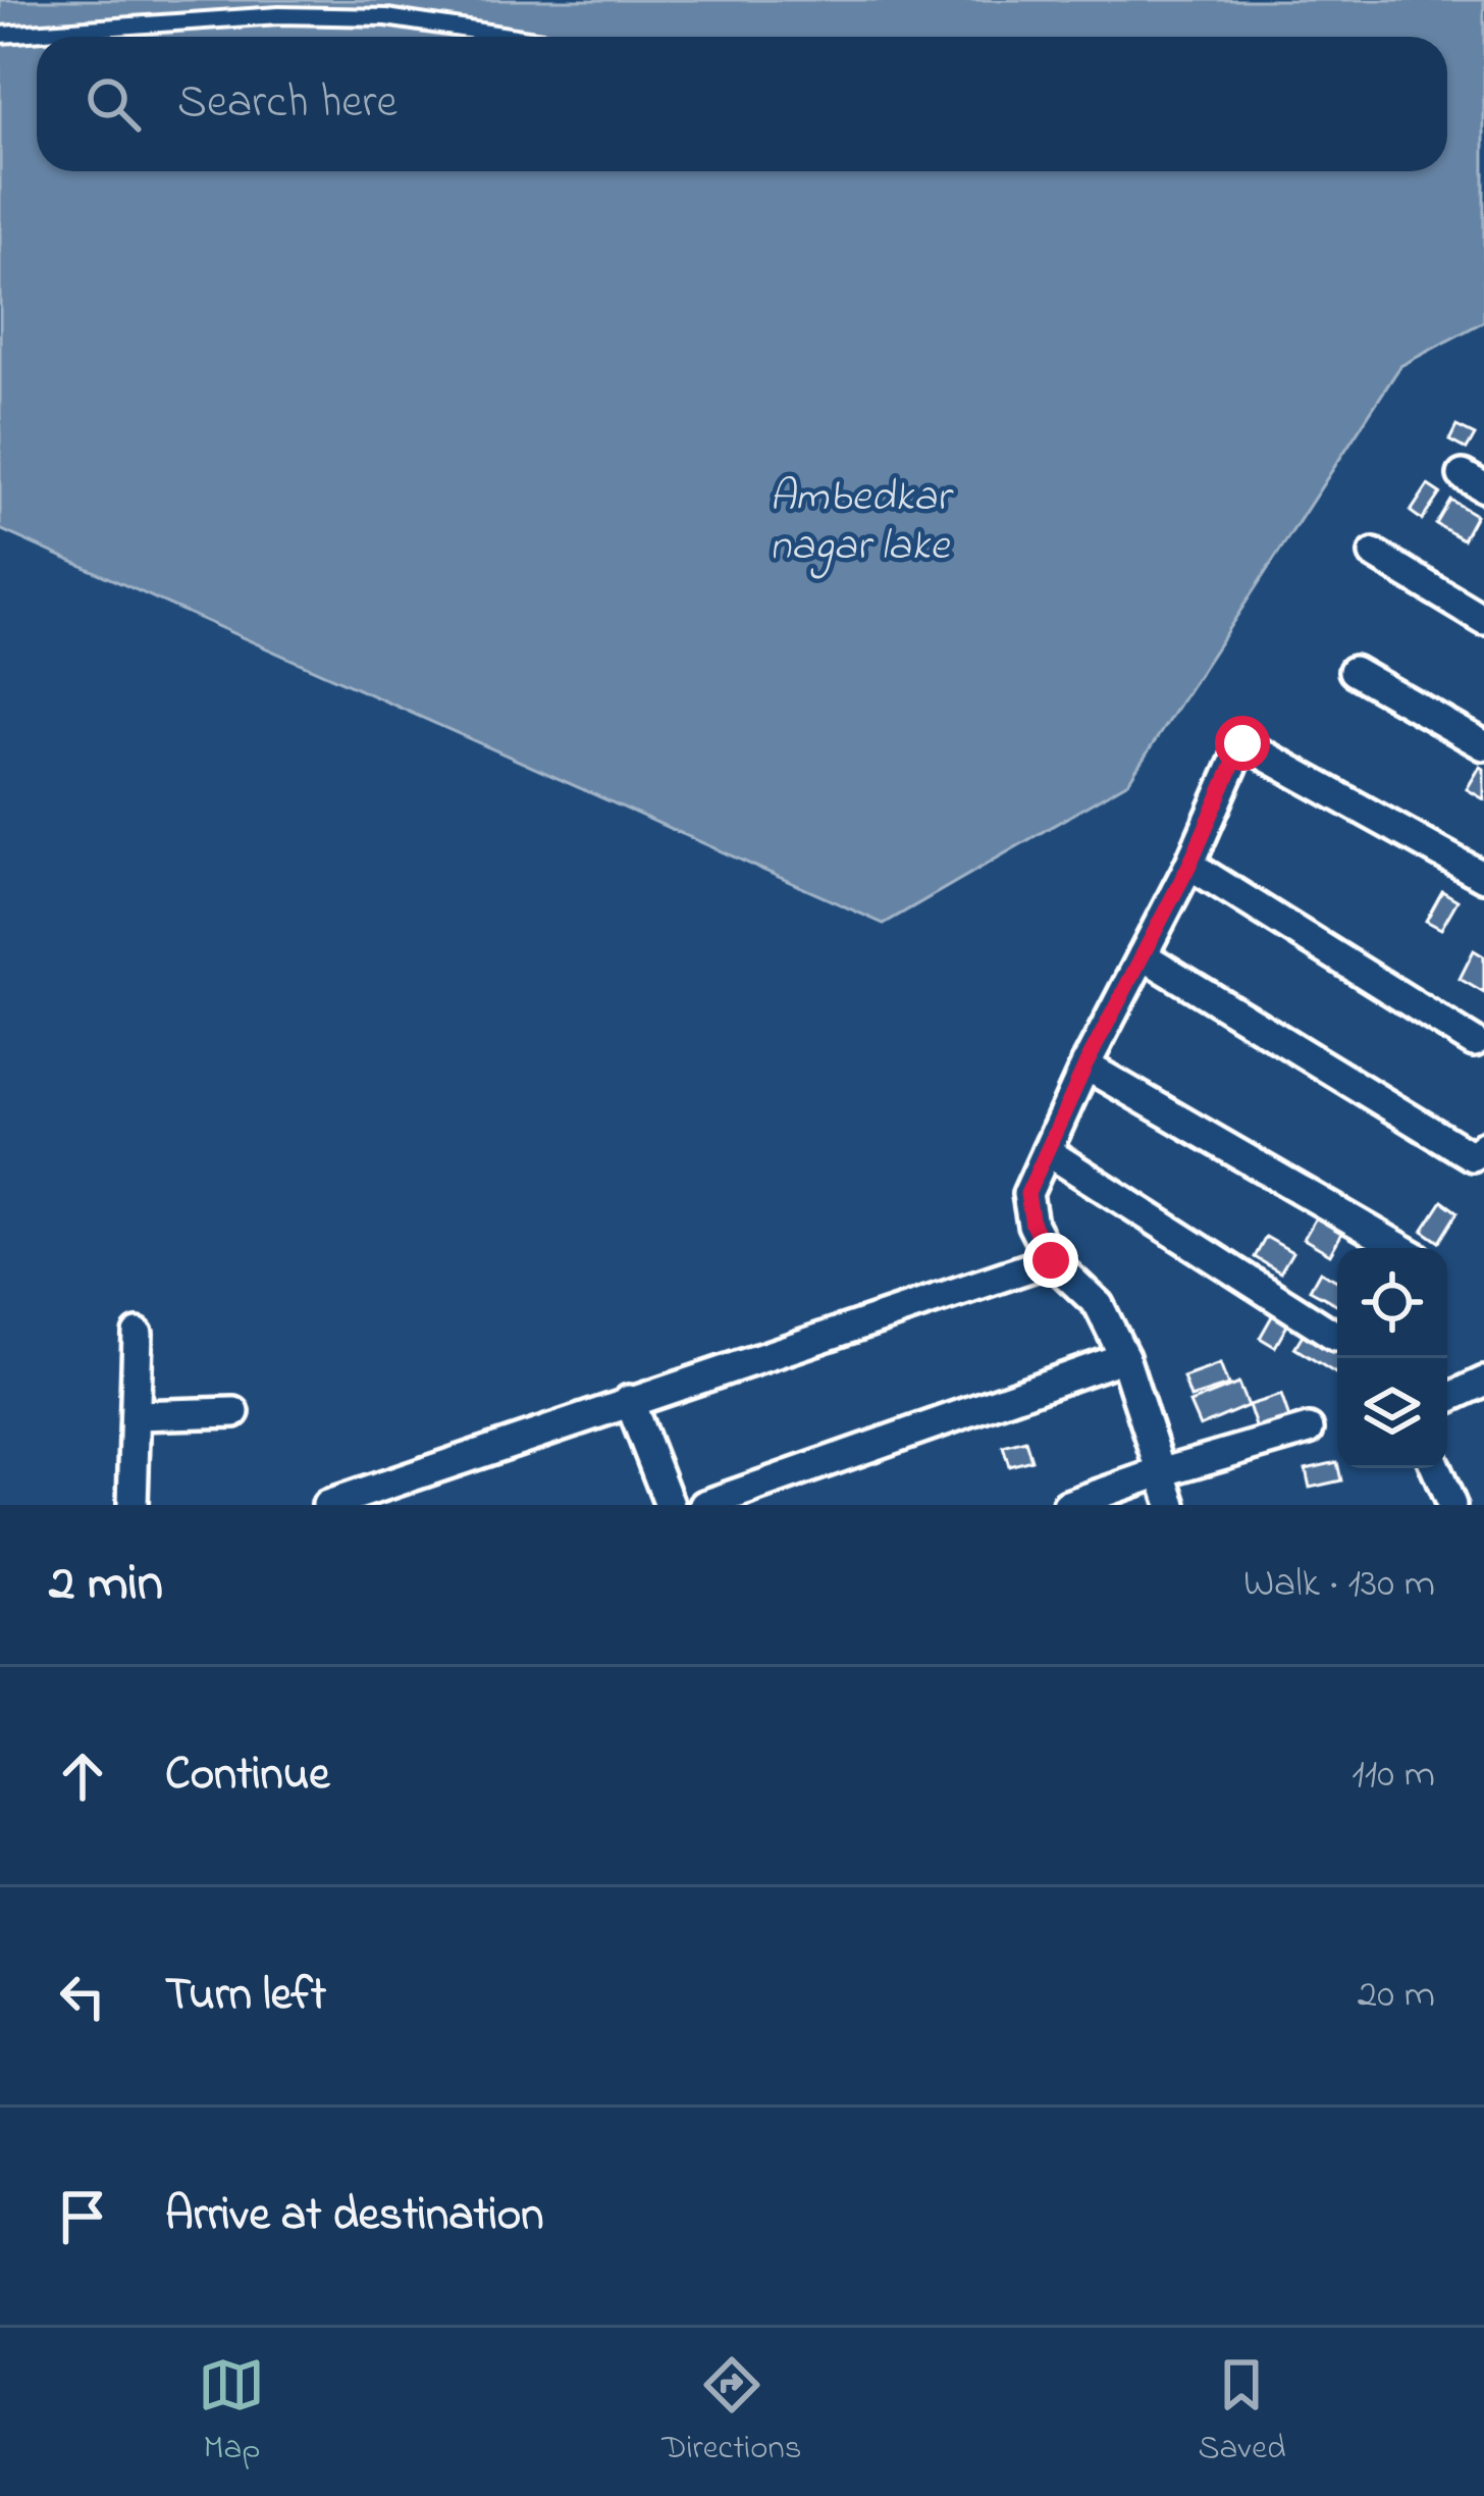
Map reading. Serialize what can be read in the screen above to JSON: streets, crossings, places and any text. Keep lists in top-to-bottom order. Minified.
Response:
{"water":["Ambedkar nagar lake"],"page":{"search":"Search here","heading":["2 min","Walk · 130 m"],"list":[["Continue","110 m"],["Turn left","20 m"],"Arrive at destination"],"nav":["Map","Directions","Saved"]}}
